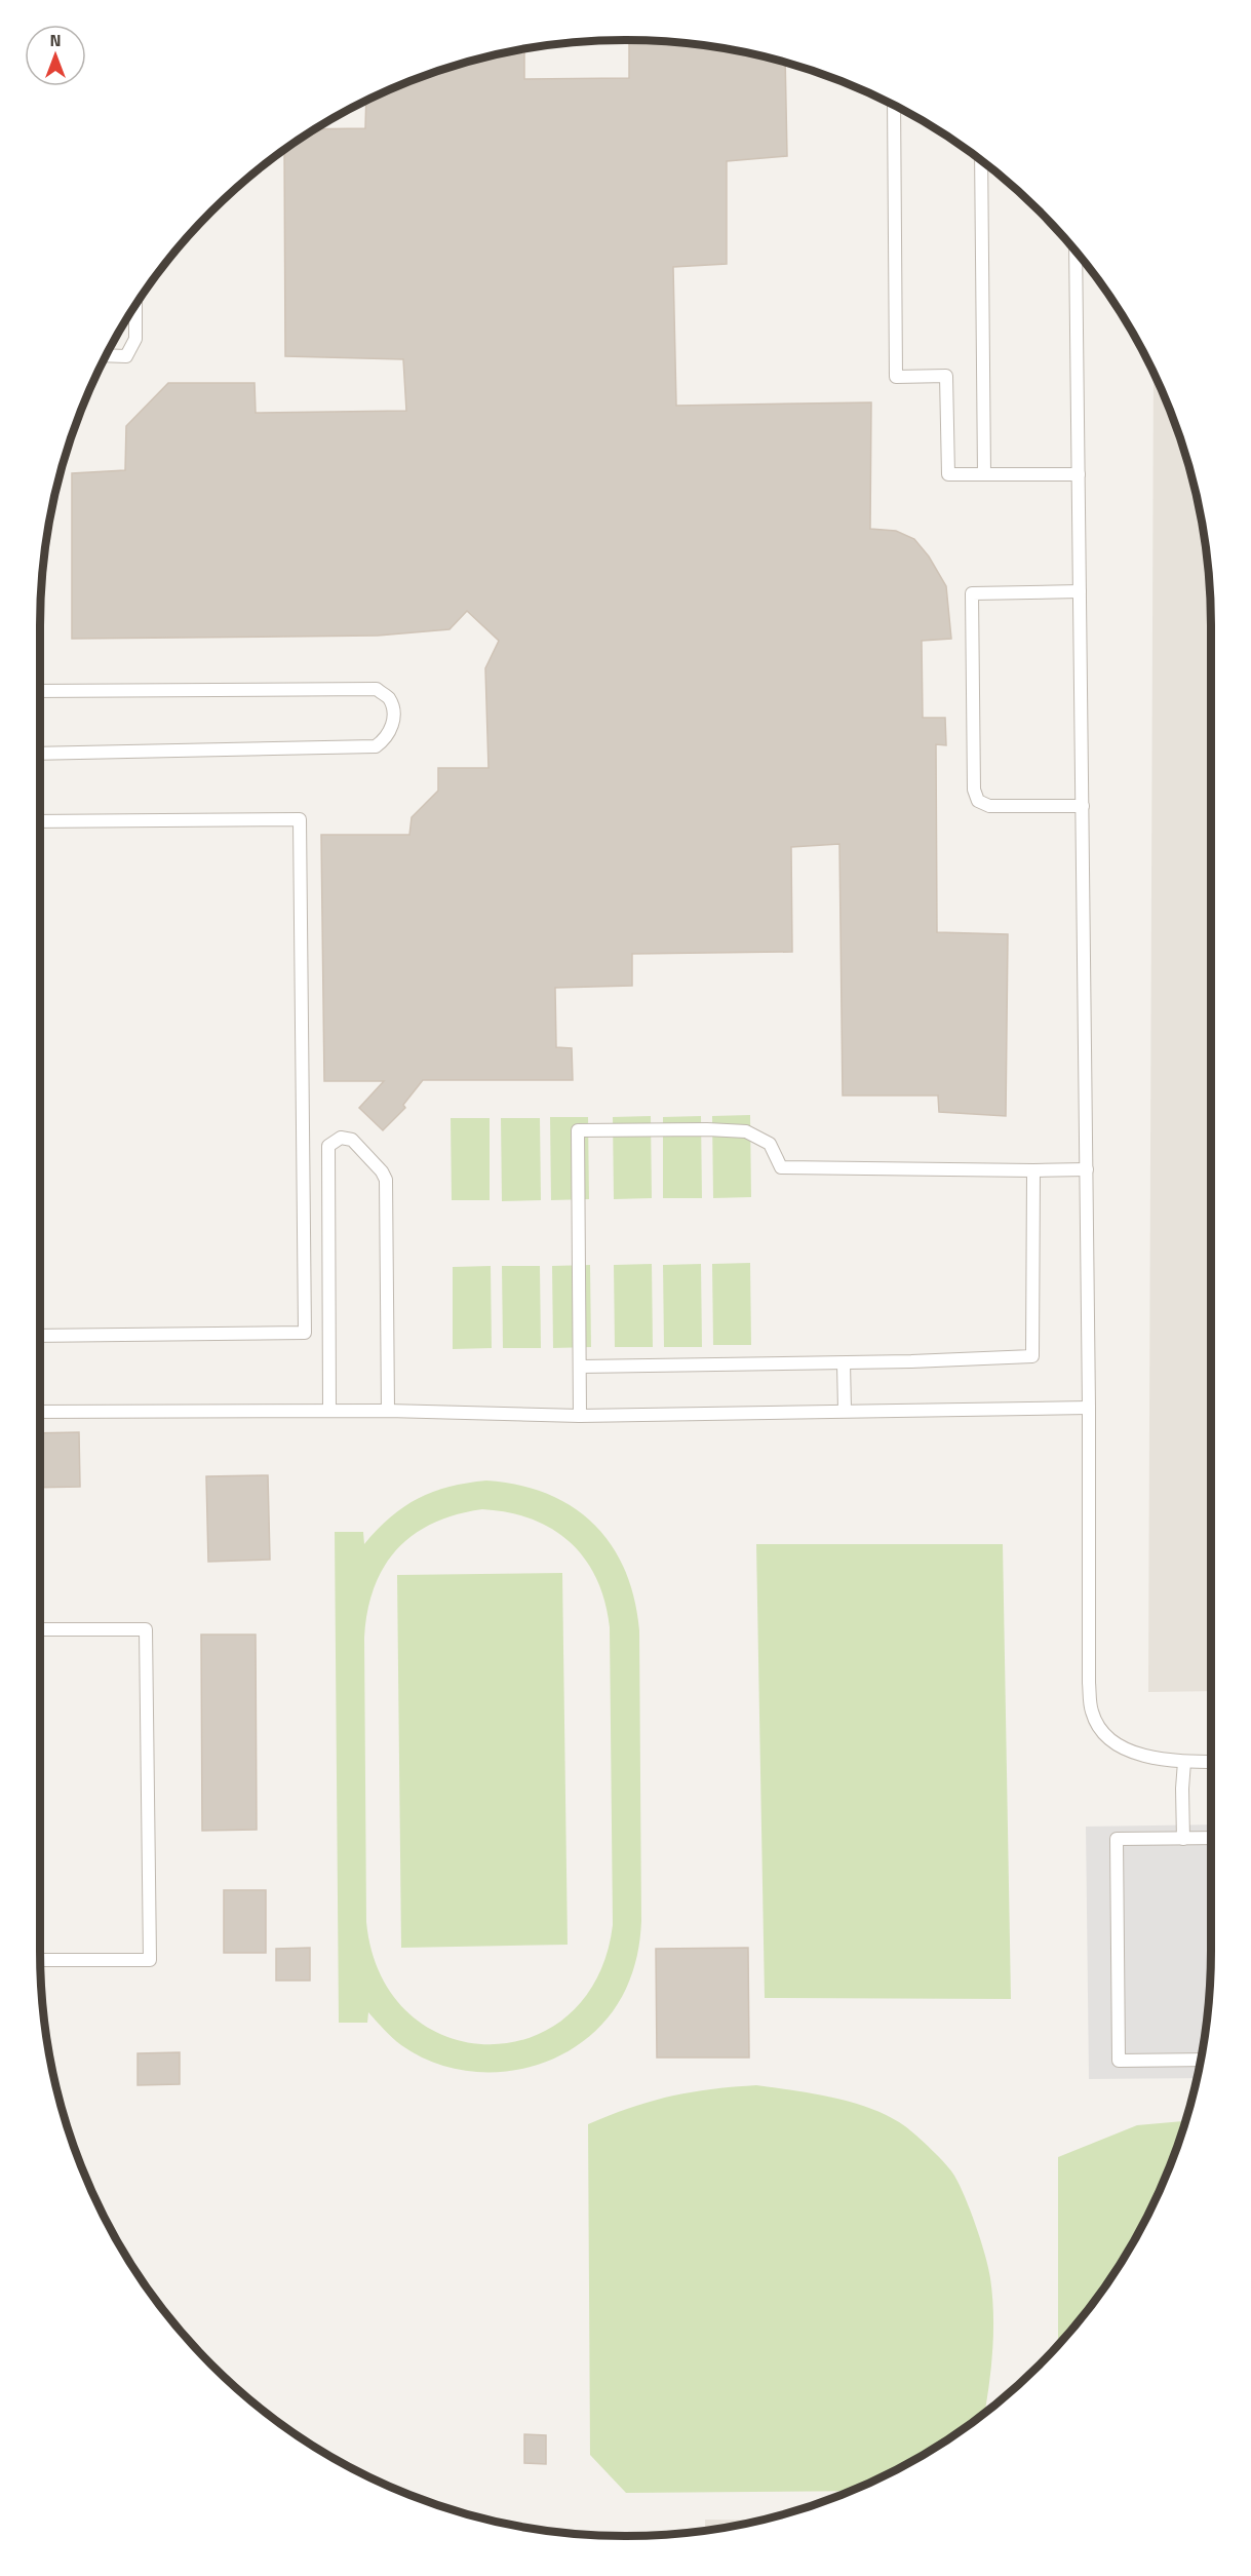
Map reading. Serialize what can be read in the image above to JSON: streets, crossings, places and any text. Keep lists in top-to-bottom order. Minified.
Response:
{"north":"top"}
